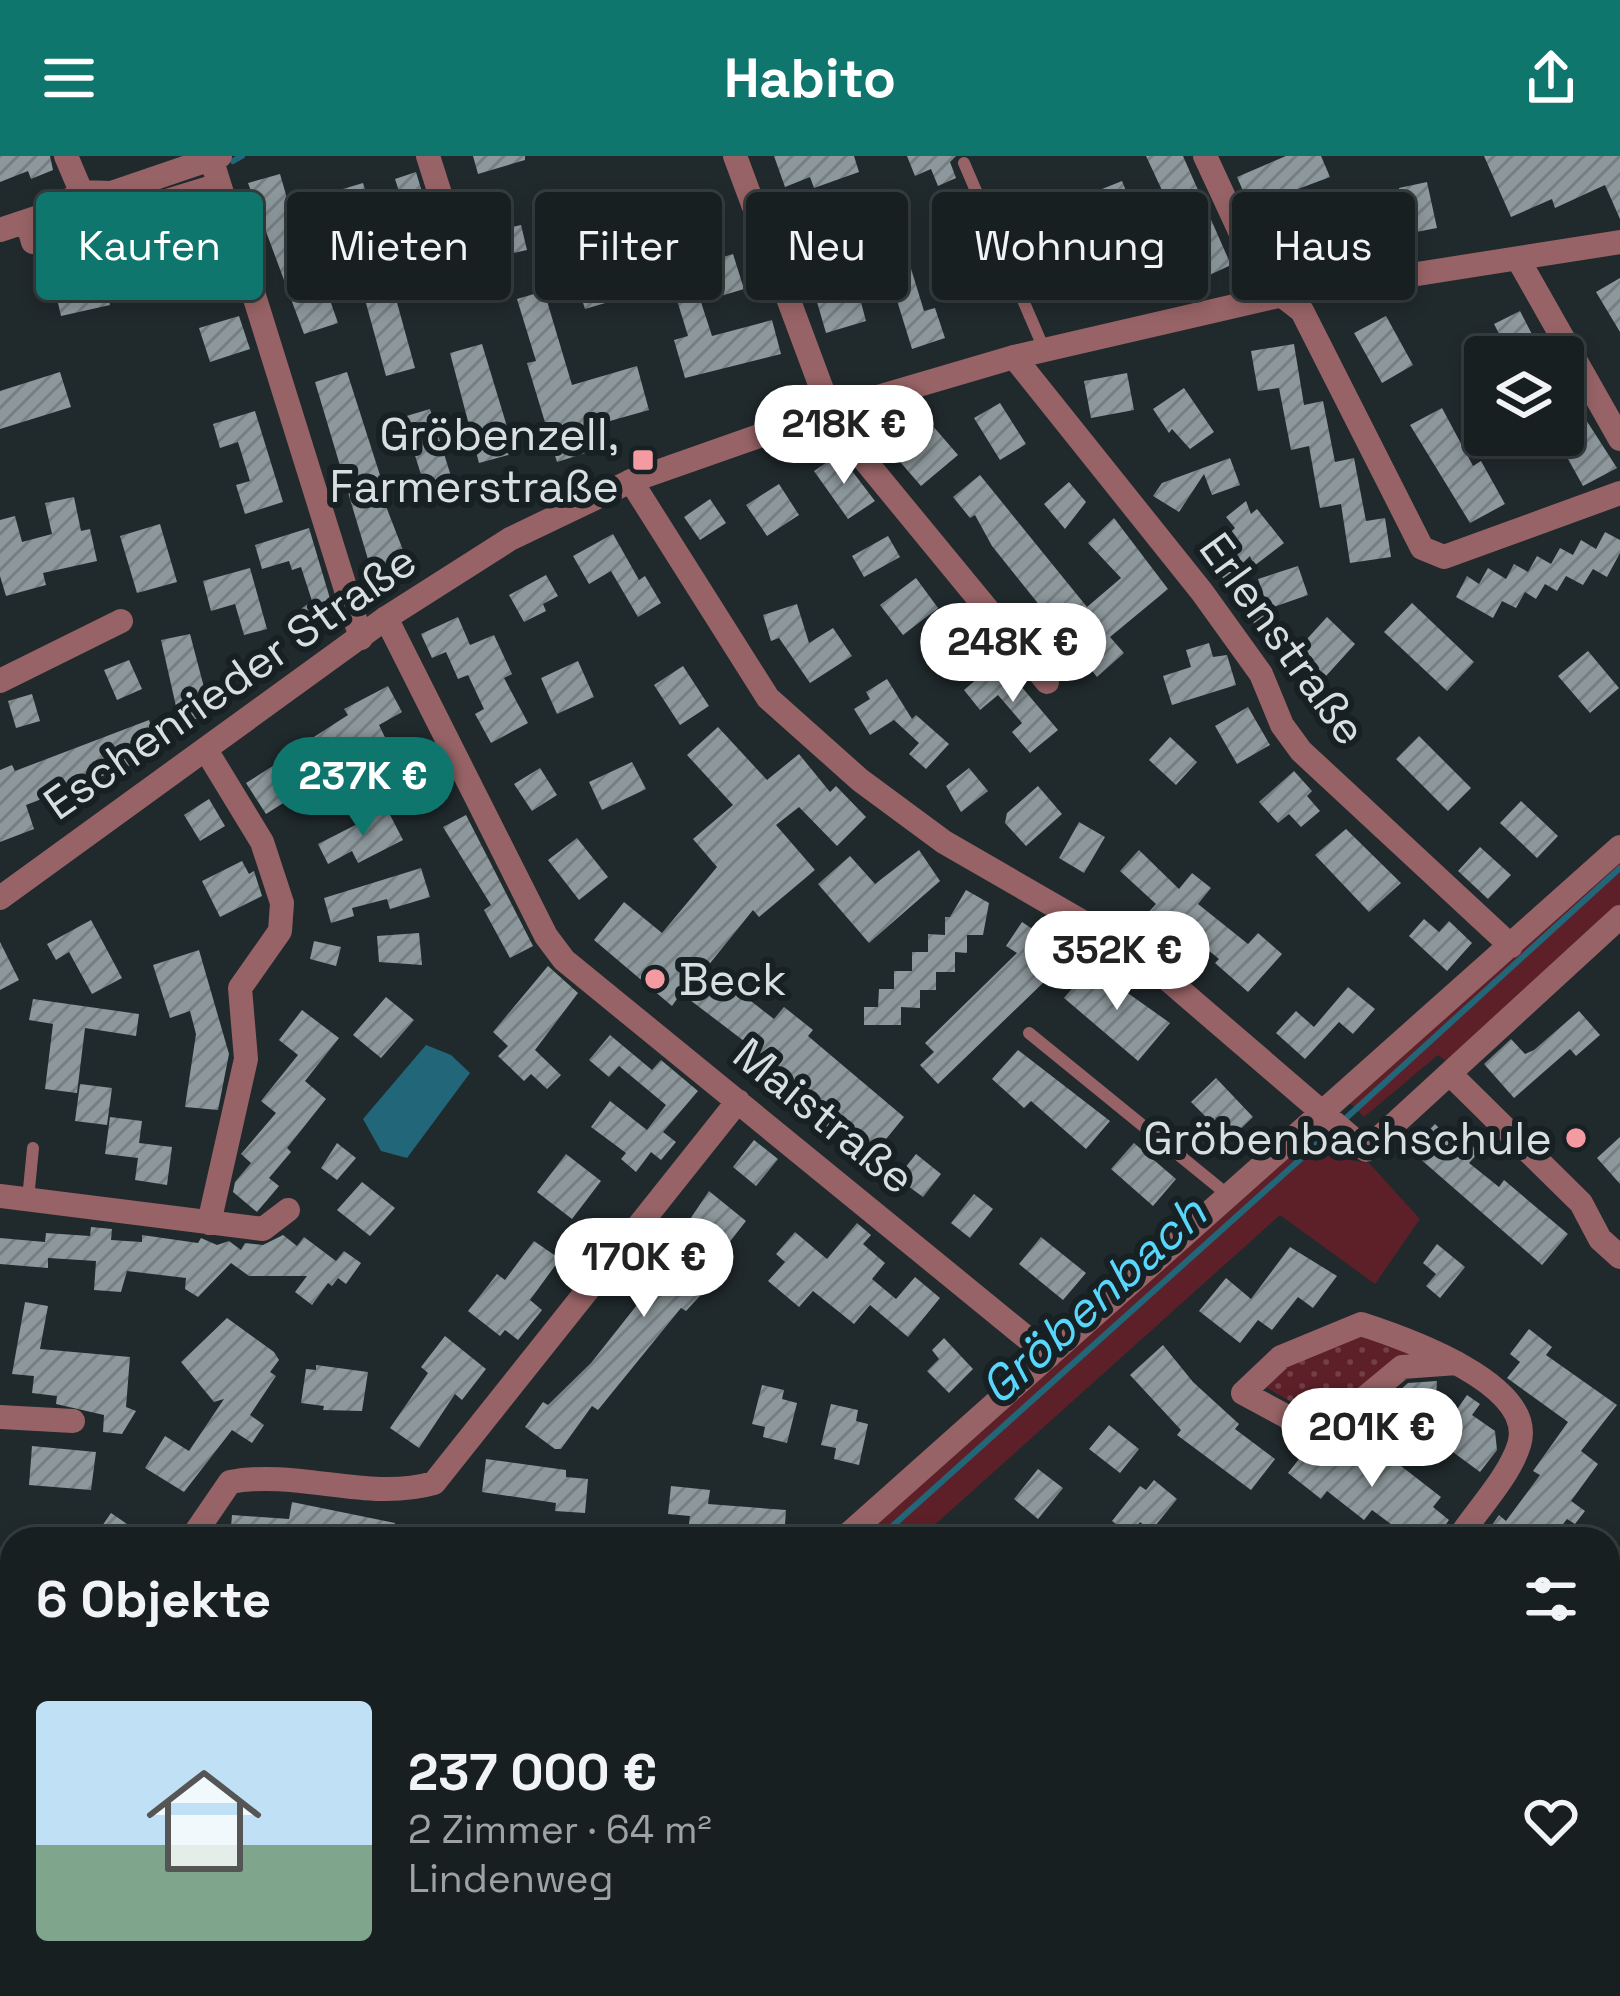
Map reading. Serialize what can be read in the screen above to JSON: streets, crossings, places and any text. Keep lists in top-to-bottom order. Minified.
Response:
{"streets":{"street":["Erlenstraße","Eschenrieder Straße","Maistraße"]},"crossings":[["Erlenstraße","Eschenrieder Straße"],["Eschenrieder Straße","Maistraße"]],"water":["Gröbenbach"],"places":{"transit":["Gröbenzell, Farmerstraße"],"other":["Beck","Gröbenbachschule"]},"page":{"header":"Habito","chip":["Kaufen","Mieten","Filter","Neu","Wohnung","Haus"],"price":["218K €","248K €","237K €","352K €","170K €","201K €"],"heading":"6 Objekte","list":[{"name":"237 000 €","note":"2 Zimmer · 64 m² · Lindenweg"}]}}
